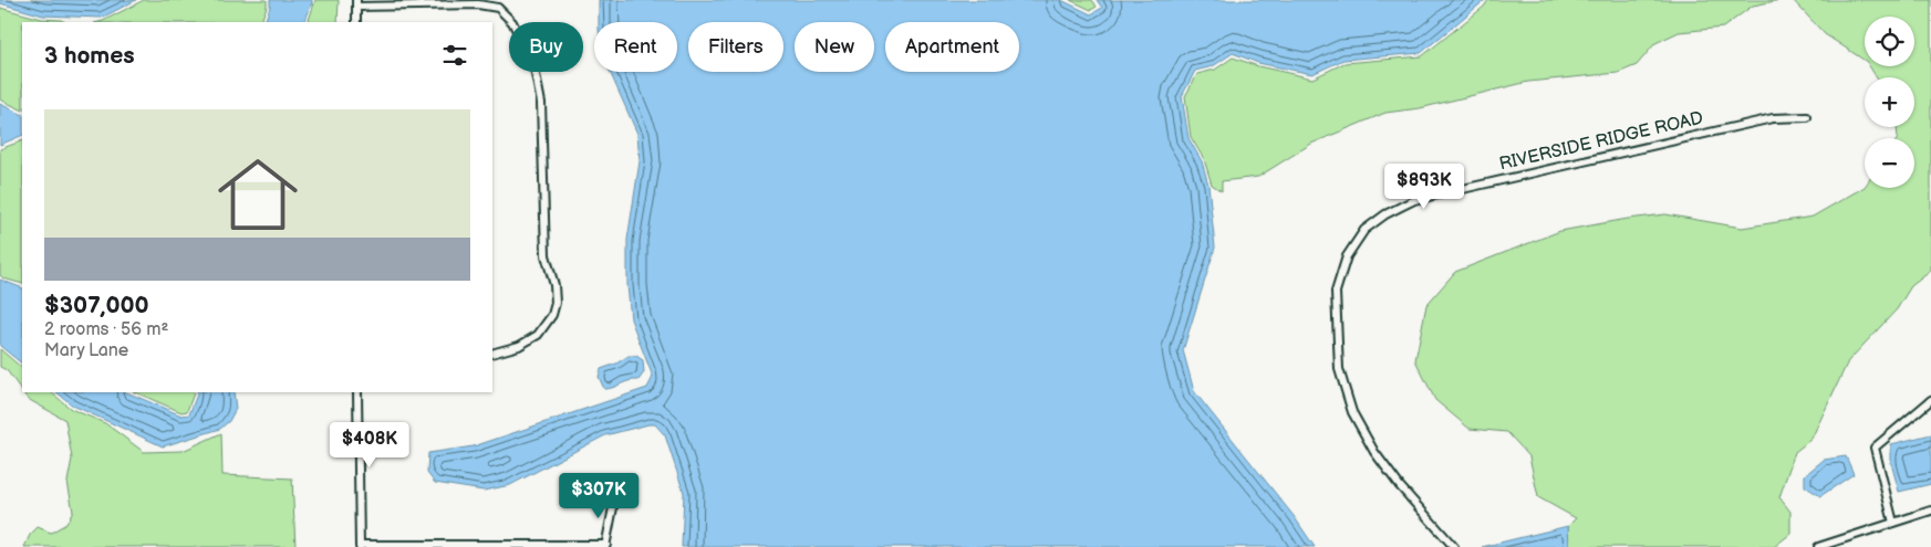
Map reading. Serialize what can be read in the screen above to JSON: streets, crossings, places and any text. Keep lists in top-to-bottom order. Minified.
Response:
{"streets":{"street":["RIVERSIDE RIDGE ROAD"]},"page":{"map_buttons":["+","−"],"chip":["Buy","Rent","Filters","New","Apartment"],"heading":"3 homes","list":[{"name":"$307,000","note":"2 rooms · 56 m² · Mary Lane"}],"price":["$893K","$408K","$307K"]}}
